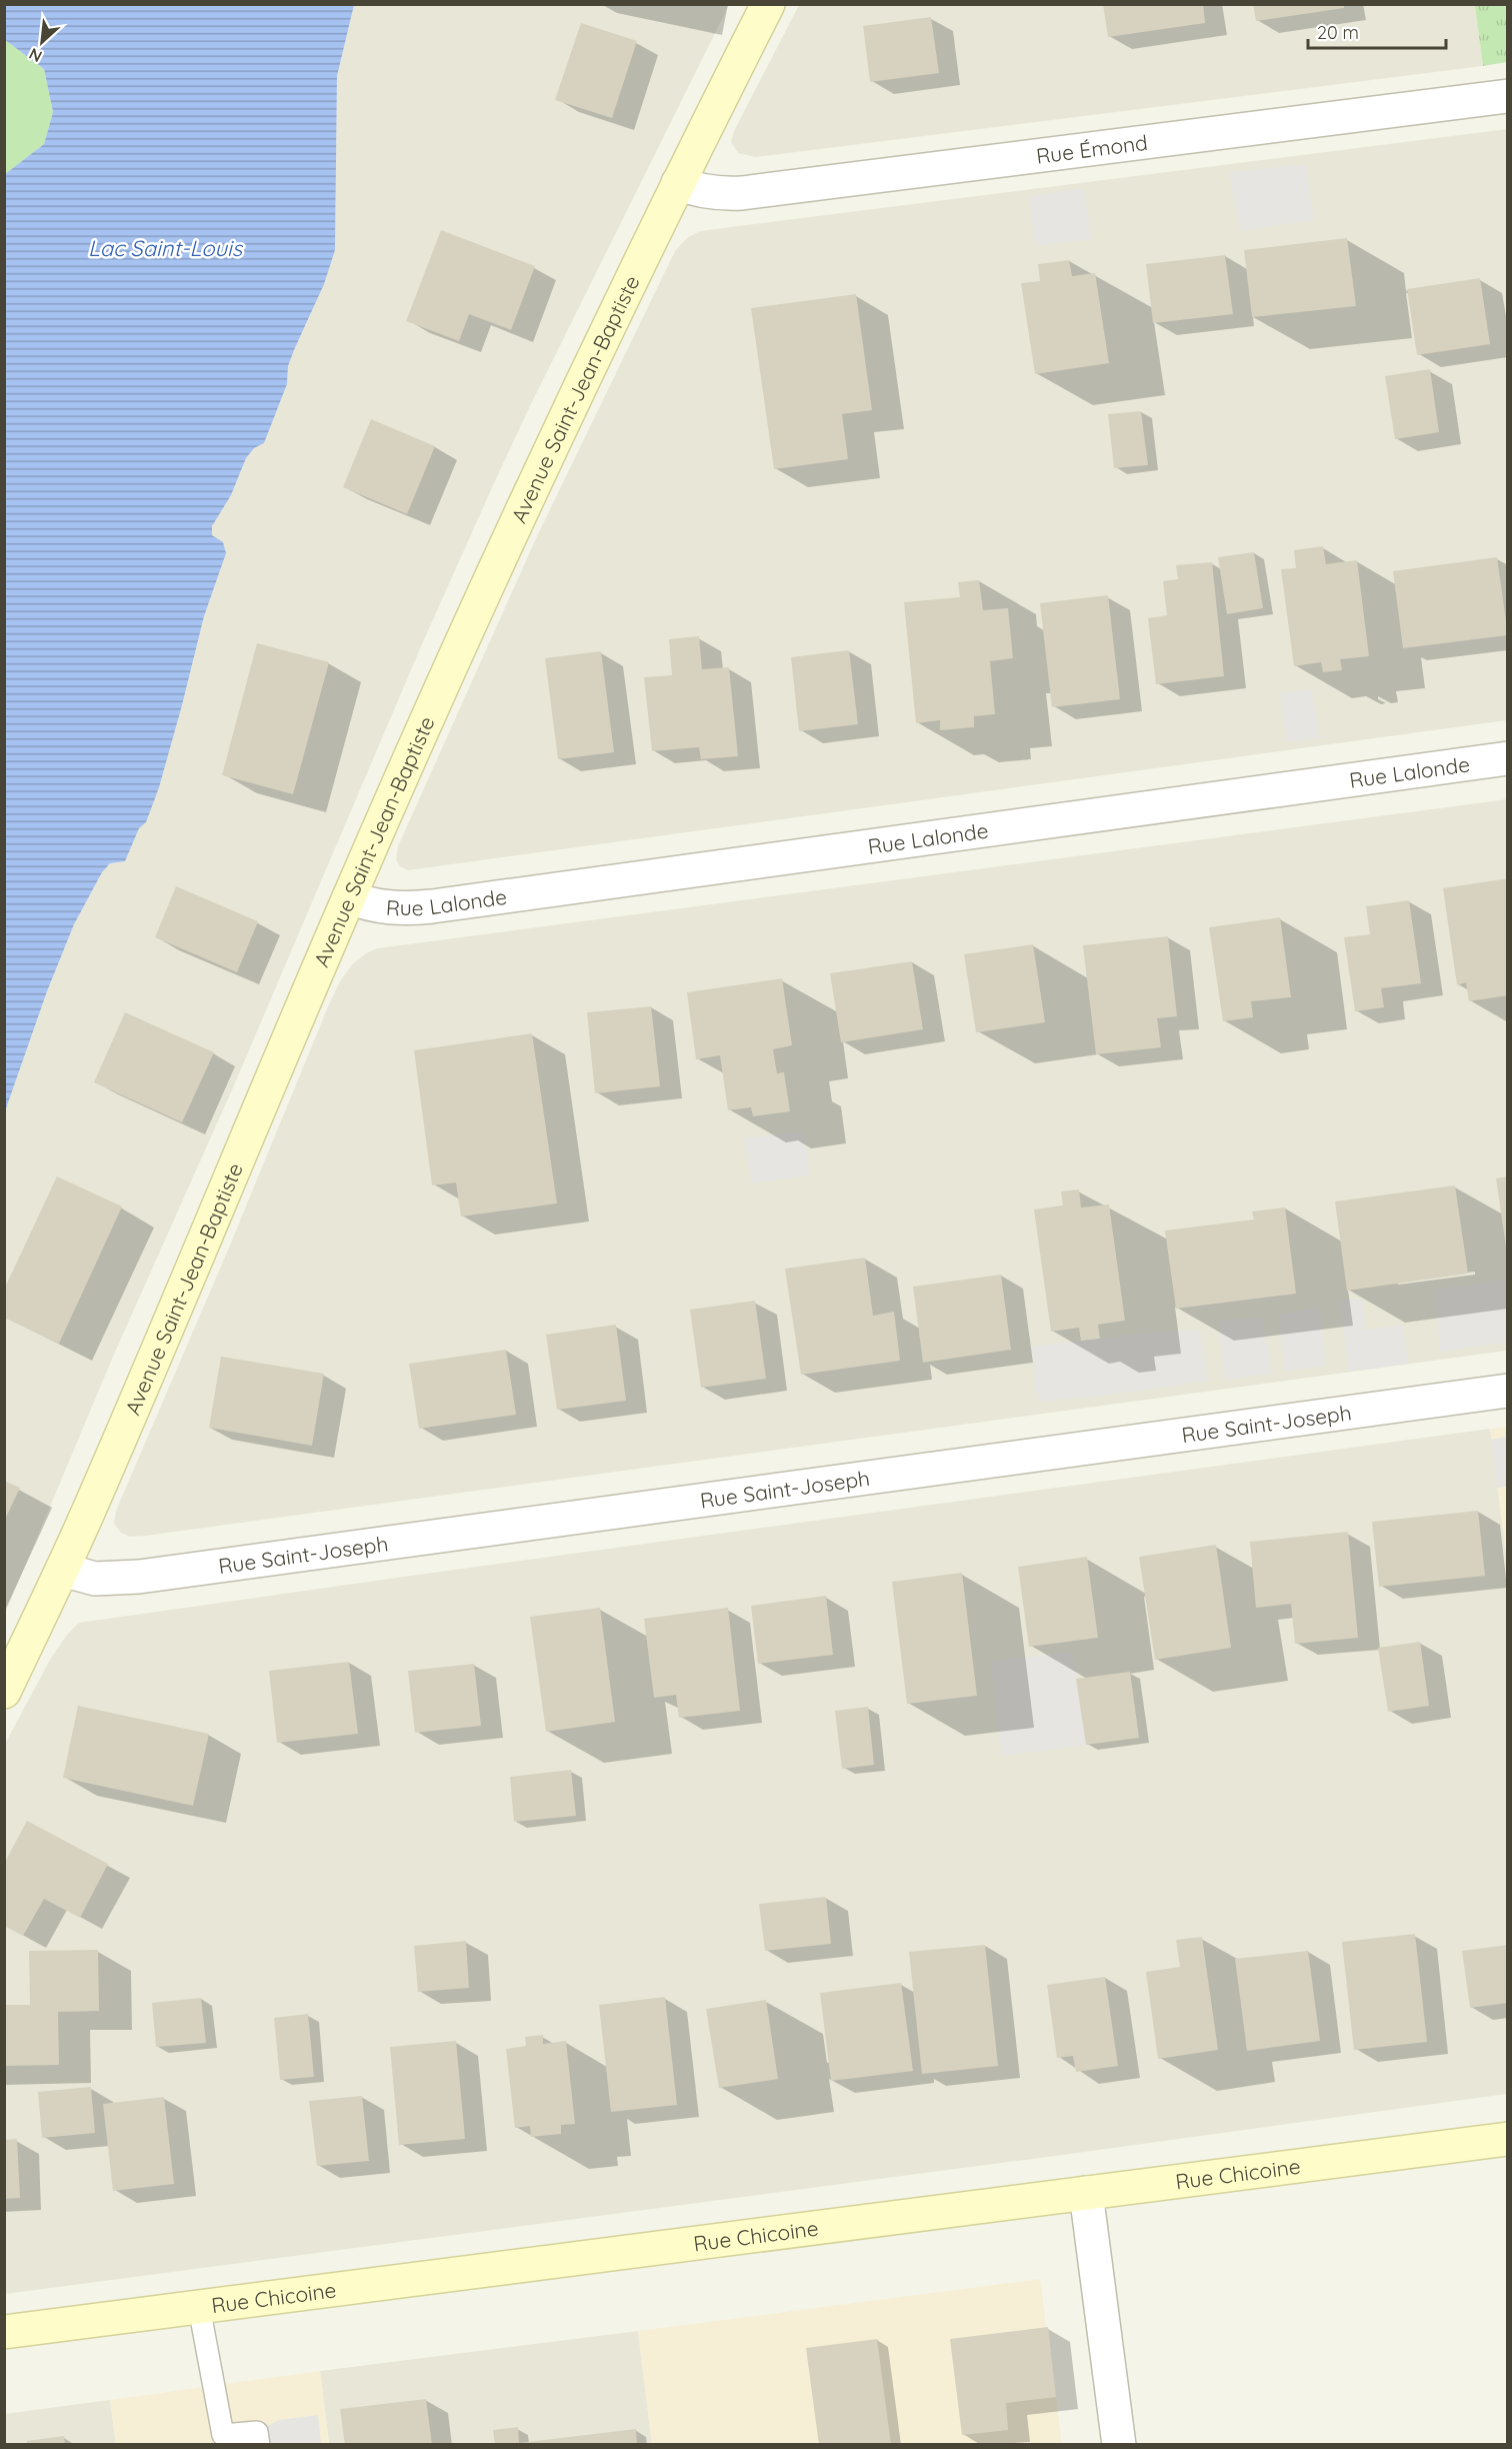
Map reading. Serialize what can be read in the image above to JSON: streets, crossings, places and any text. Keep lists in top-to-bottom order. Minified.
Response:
{"streets":{"street":["Rue Émond","Avenue Saint-Jean-Baptiste","Rue Lalonde","Rue Saint-Joseph","Rue Chicoine"]},"crossings":[["Rue Émond","Avenue Saint-Jean-Baptiste"],["Avenue Saint-Jean-Baptiste","Rue Lalonde"],["Avenue Saint-Jean-Baptiste","Rue Saint-Joseph"]],"water":["Lac Saint-Louis"],"scale_bar":"20 m","north":"bottom left"}
